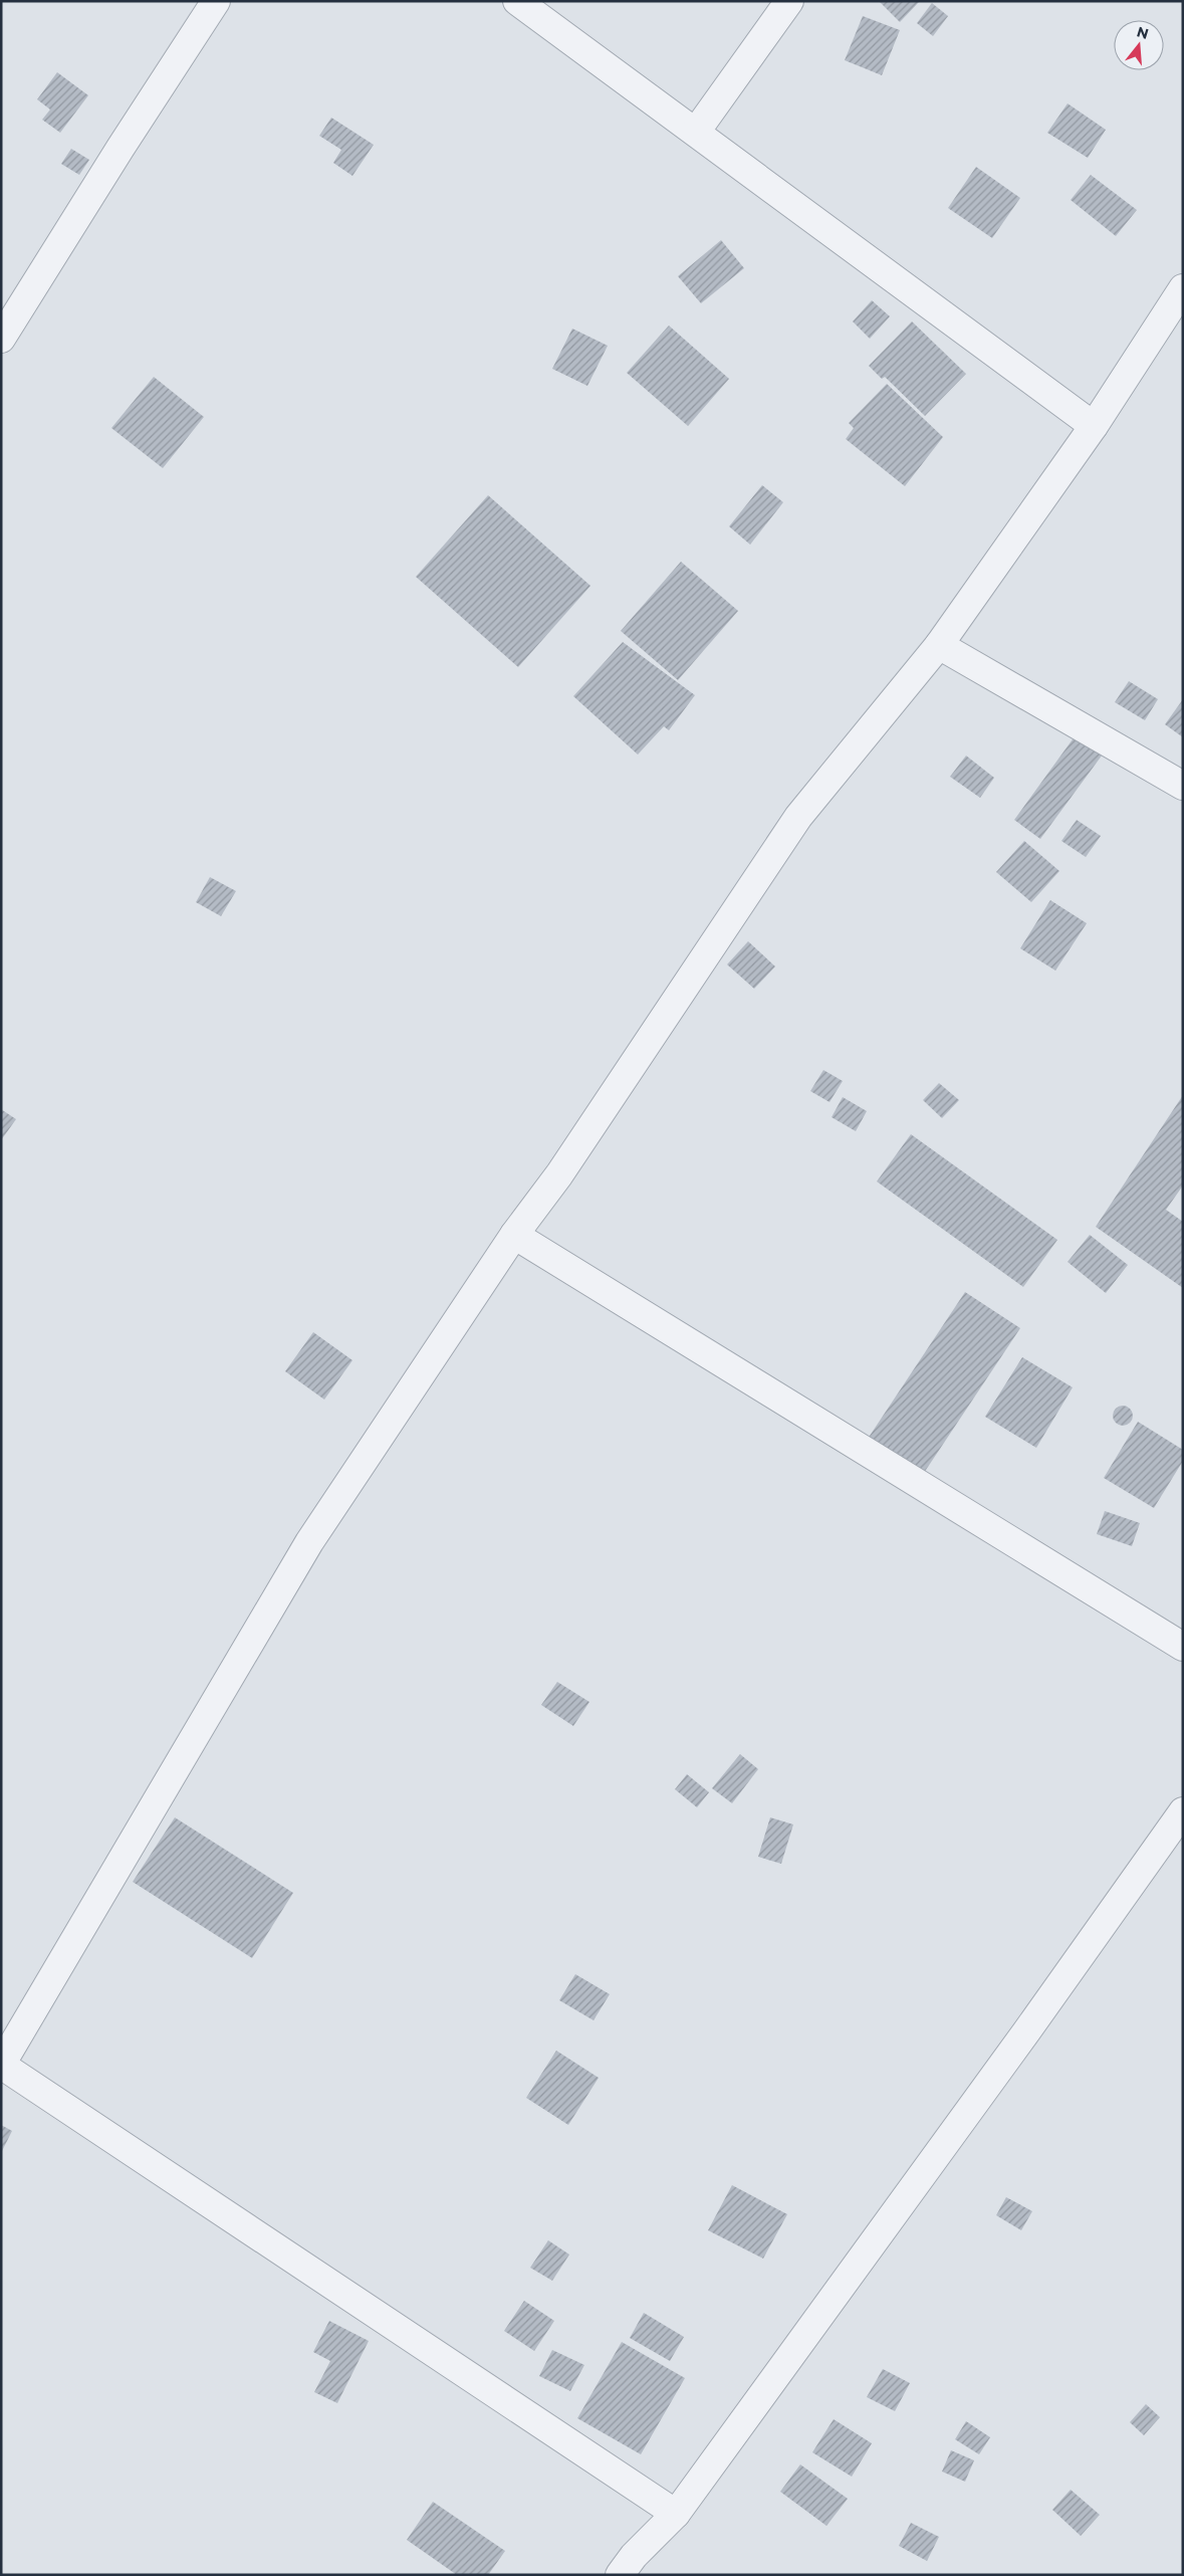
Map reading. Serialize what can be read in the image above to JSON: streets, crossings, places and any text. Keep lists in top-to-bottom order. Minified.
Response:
{"north":"top"}
